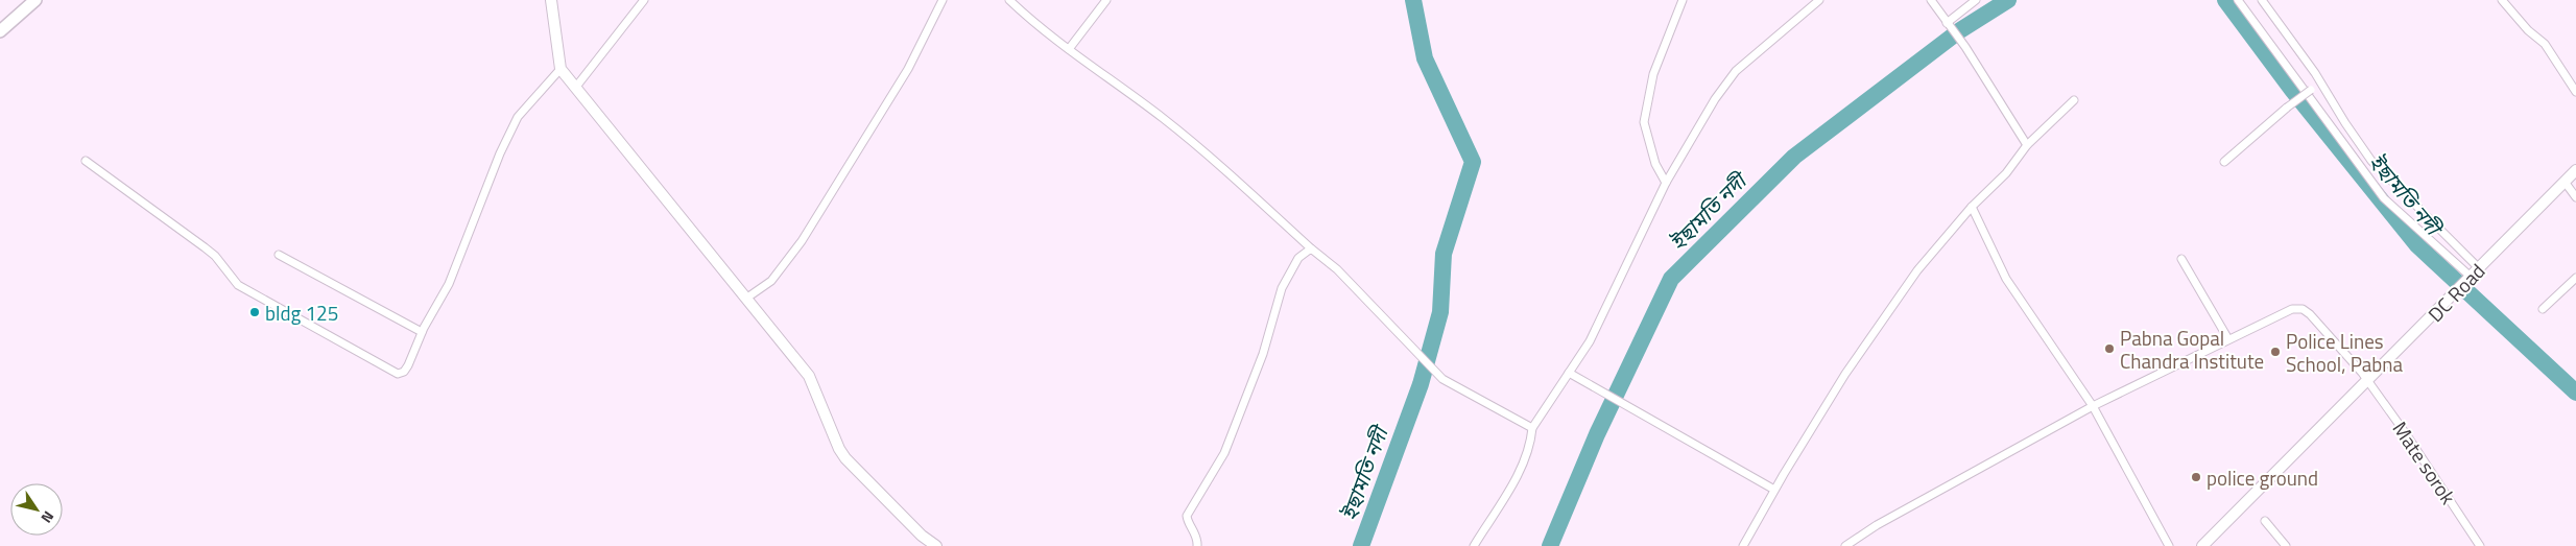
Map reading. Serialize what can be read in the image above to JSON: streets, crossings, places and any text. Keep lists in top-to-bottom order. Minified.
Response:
{"streets":{"street":["DC Road","Mate sorok"]},"crossings":[["DC Road","Mate sorok"]],"water":["ইছামতি নদী"],"places":["bldg 125","Pabna Gopal Chandra Institute","Police Lines School, Pabna","police ground"],"north":"bottom right"}
